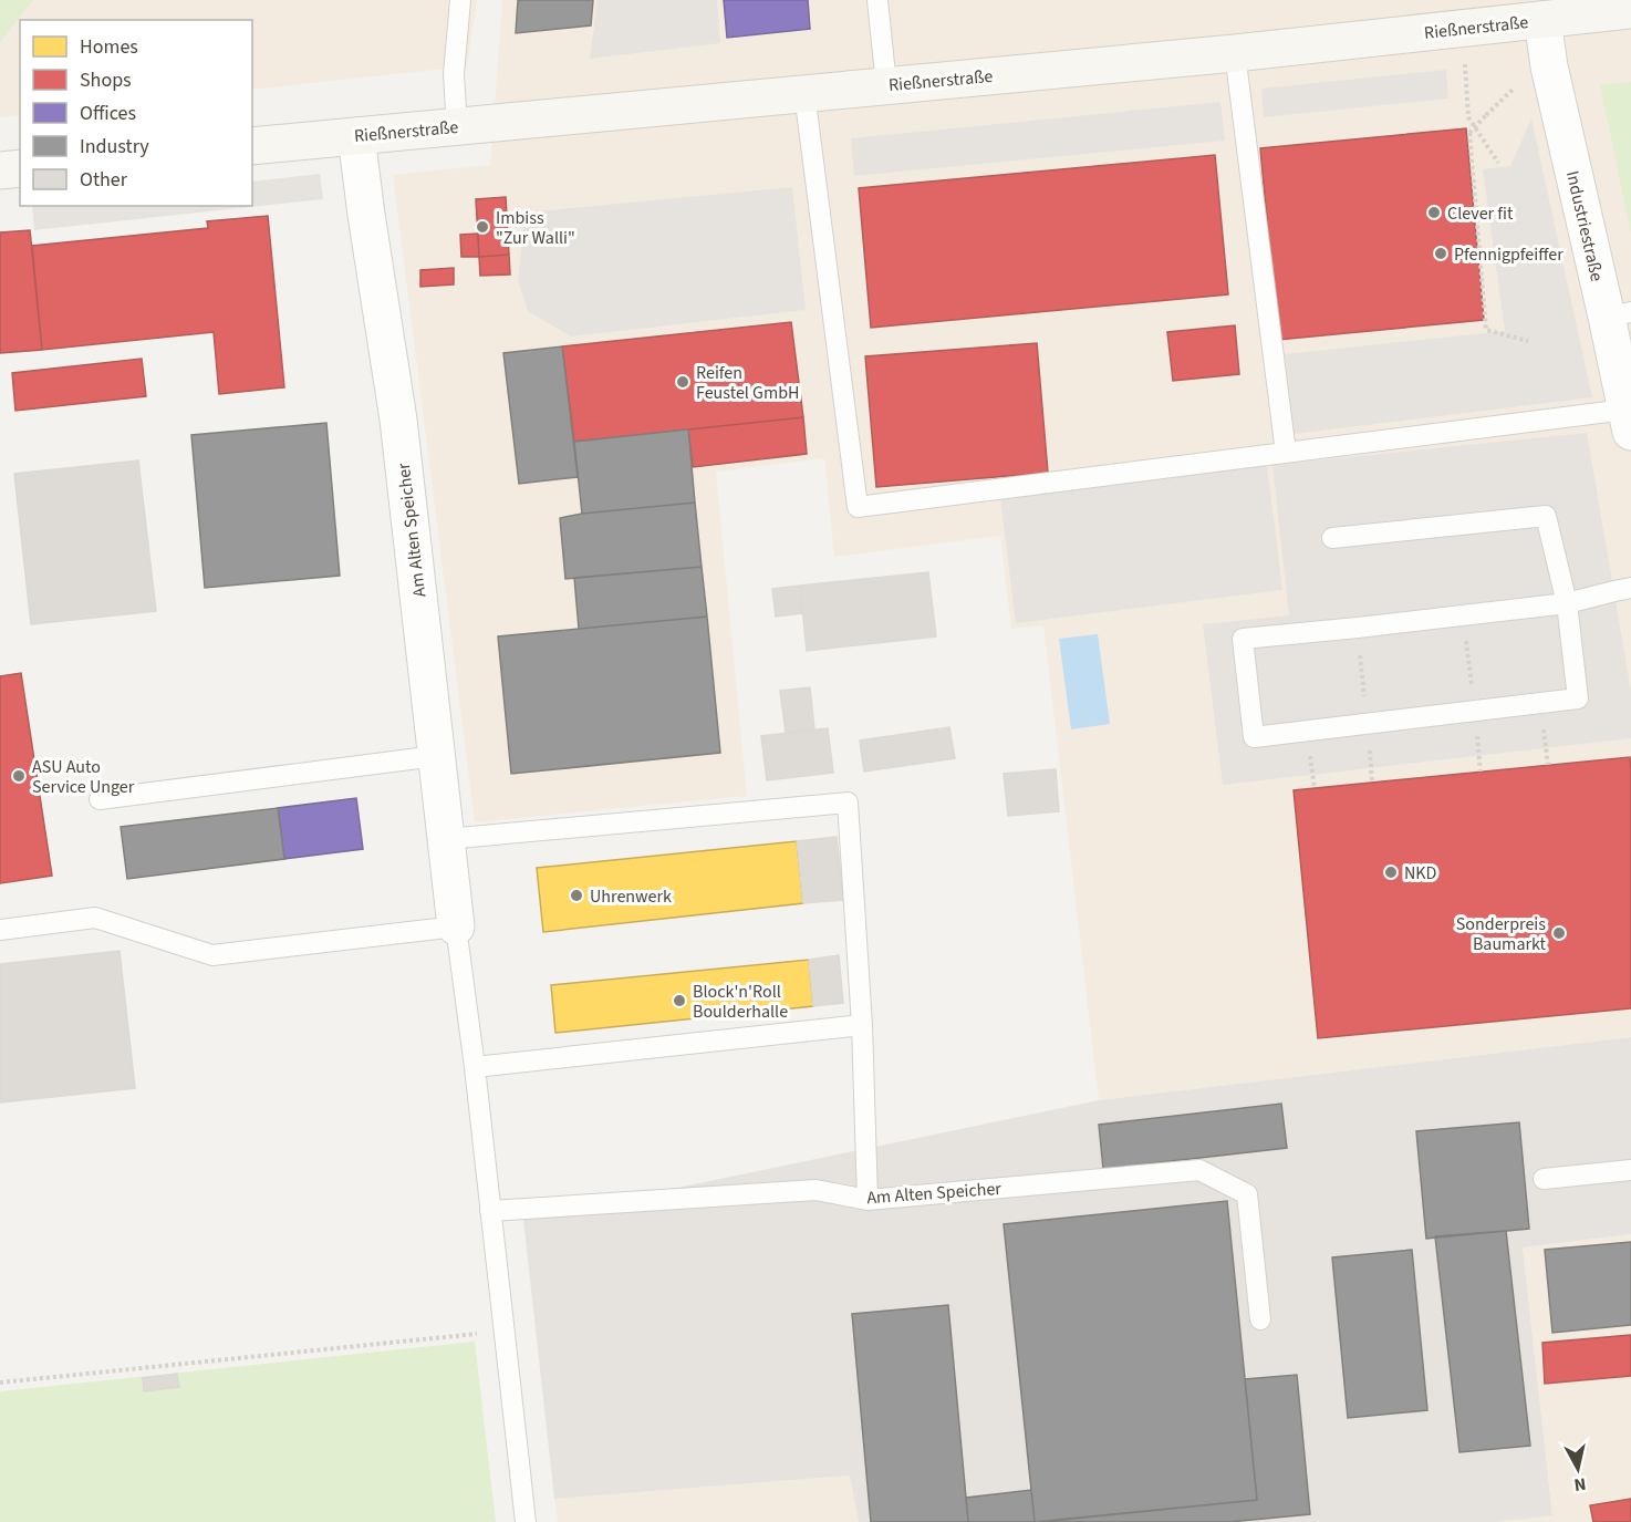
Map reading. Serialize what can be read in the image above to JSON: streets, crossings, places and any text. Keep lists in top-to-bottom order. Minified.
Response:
{"streets":{"street":["Rießnerstraße","Industriestraße","Am Alten Speicher"]},"crossings":[["Rießnerstraße","Industriestraße"],["Rießnerstraße","Am Alten Speicher"]],"places":["Clever fit","Imbiss \"Zur Walli\"","Pfennigpfeiffer","Reifen Feustel GmbH","ASU Auto Service Unger","NKD","Uhrenwerk","Sonderpreis Baumarkt","Block'n'Roll Boulderhalle"],"legend":["Homes","Shops","Offices","Industry","Other"],"north":"bottom"}
